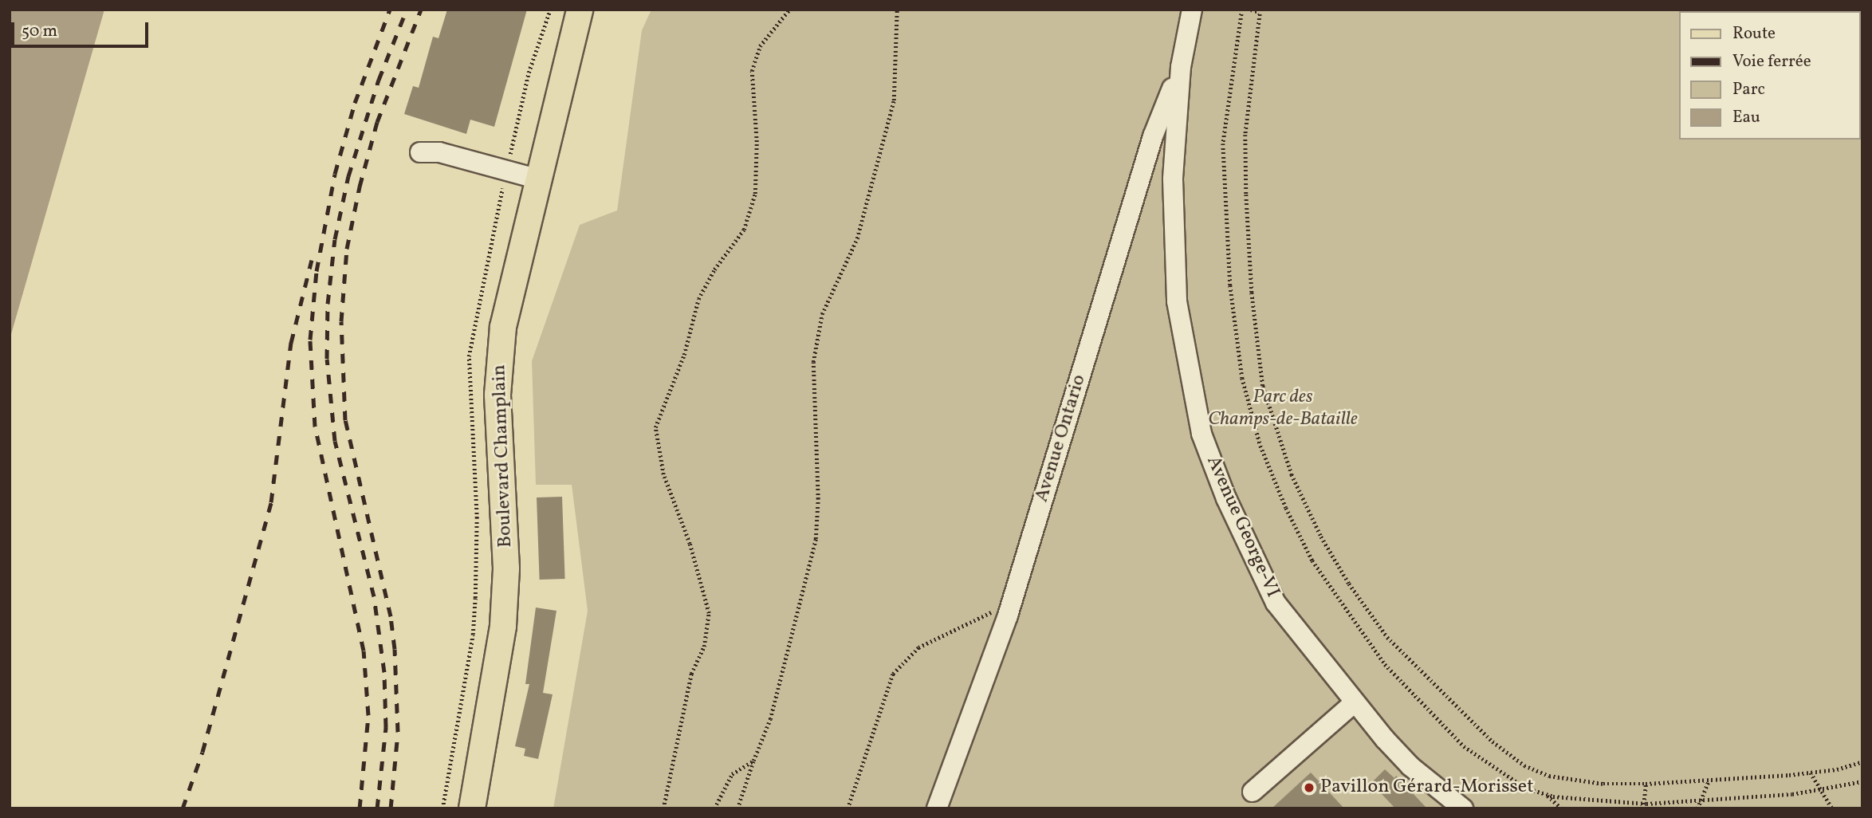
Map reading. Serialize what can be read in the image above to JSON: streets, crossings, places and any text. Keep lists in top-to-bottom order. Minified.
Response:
{"streets":{"main road":["Boulevard Champlain"],"street":["Avenue Ontario","Avenue George-VI"]},"crossings":[["Avenue Ontario","Avenue George-VI"]],"parks":["Parc des Champs-de-Bataille"],"places":["Pavillon Gérard-Morisset"],"legend":["Route","Voie ferrée","Parc","Eau"],"scale_bar":"50 m"}
